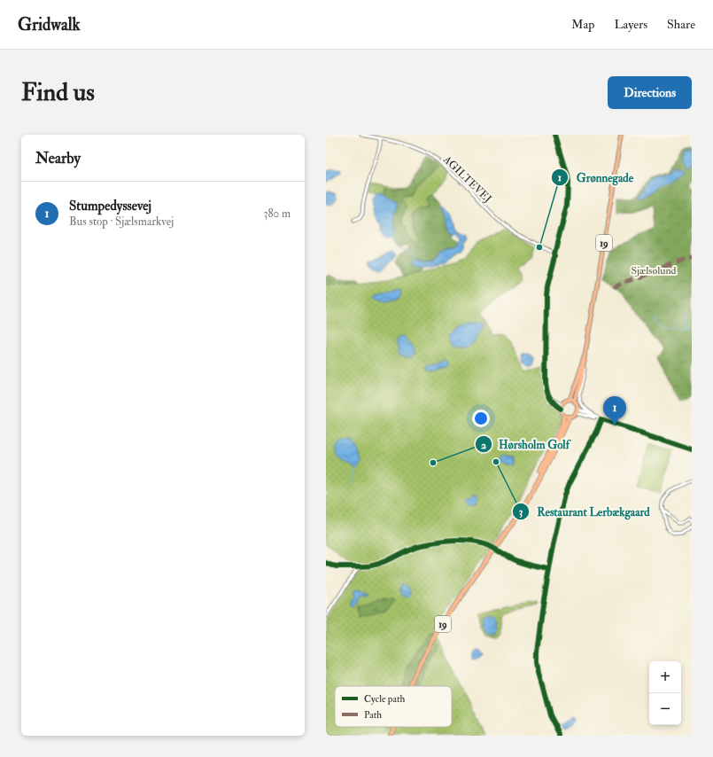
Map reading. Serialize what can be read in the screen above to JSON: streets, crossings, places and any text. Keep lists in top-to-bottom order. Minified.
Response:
{"streets":{"highway":["19"],"street":["AGILTEVEJ"]},"parks":["Sjælsølund"],"places":["Grønnegade","Restaurant Lerbækgaard","Hørsholm Golf"],"legend":["Cycle path","Path"],"page":{"header":"Gridwalk","nav":["Map","Layers","Share"],"buttons":"Directions","title":"Find us","heading":"Nearby","list":[{"mark":"1","name":"Stumpedyssevej","note":"Bus stop · Sjælsmarkvej","value":"380 m"}],"pins":"1","map_buttons":["+","−"]}}
